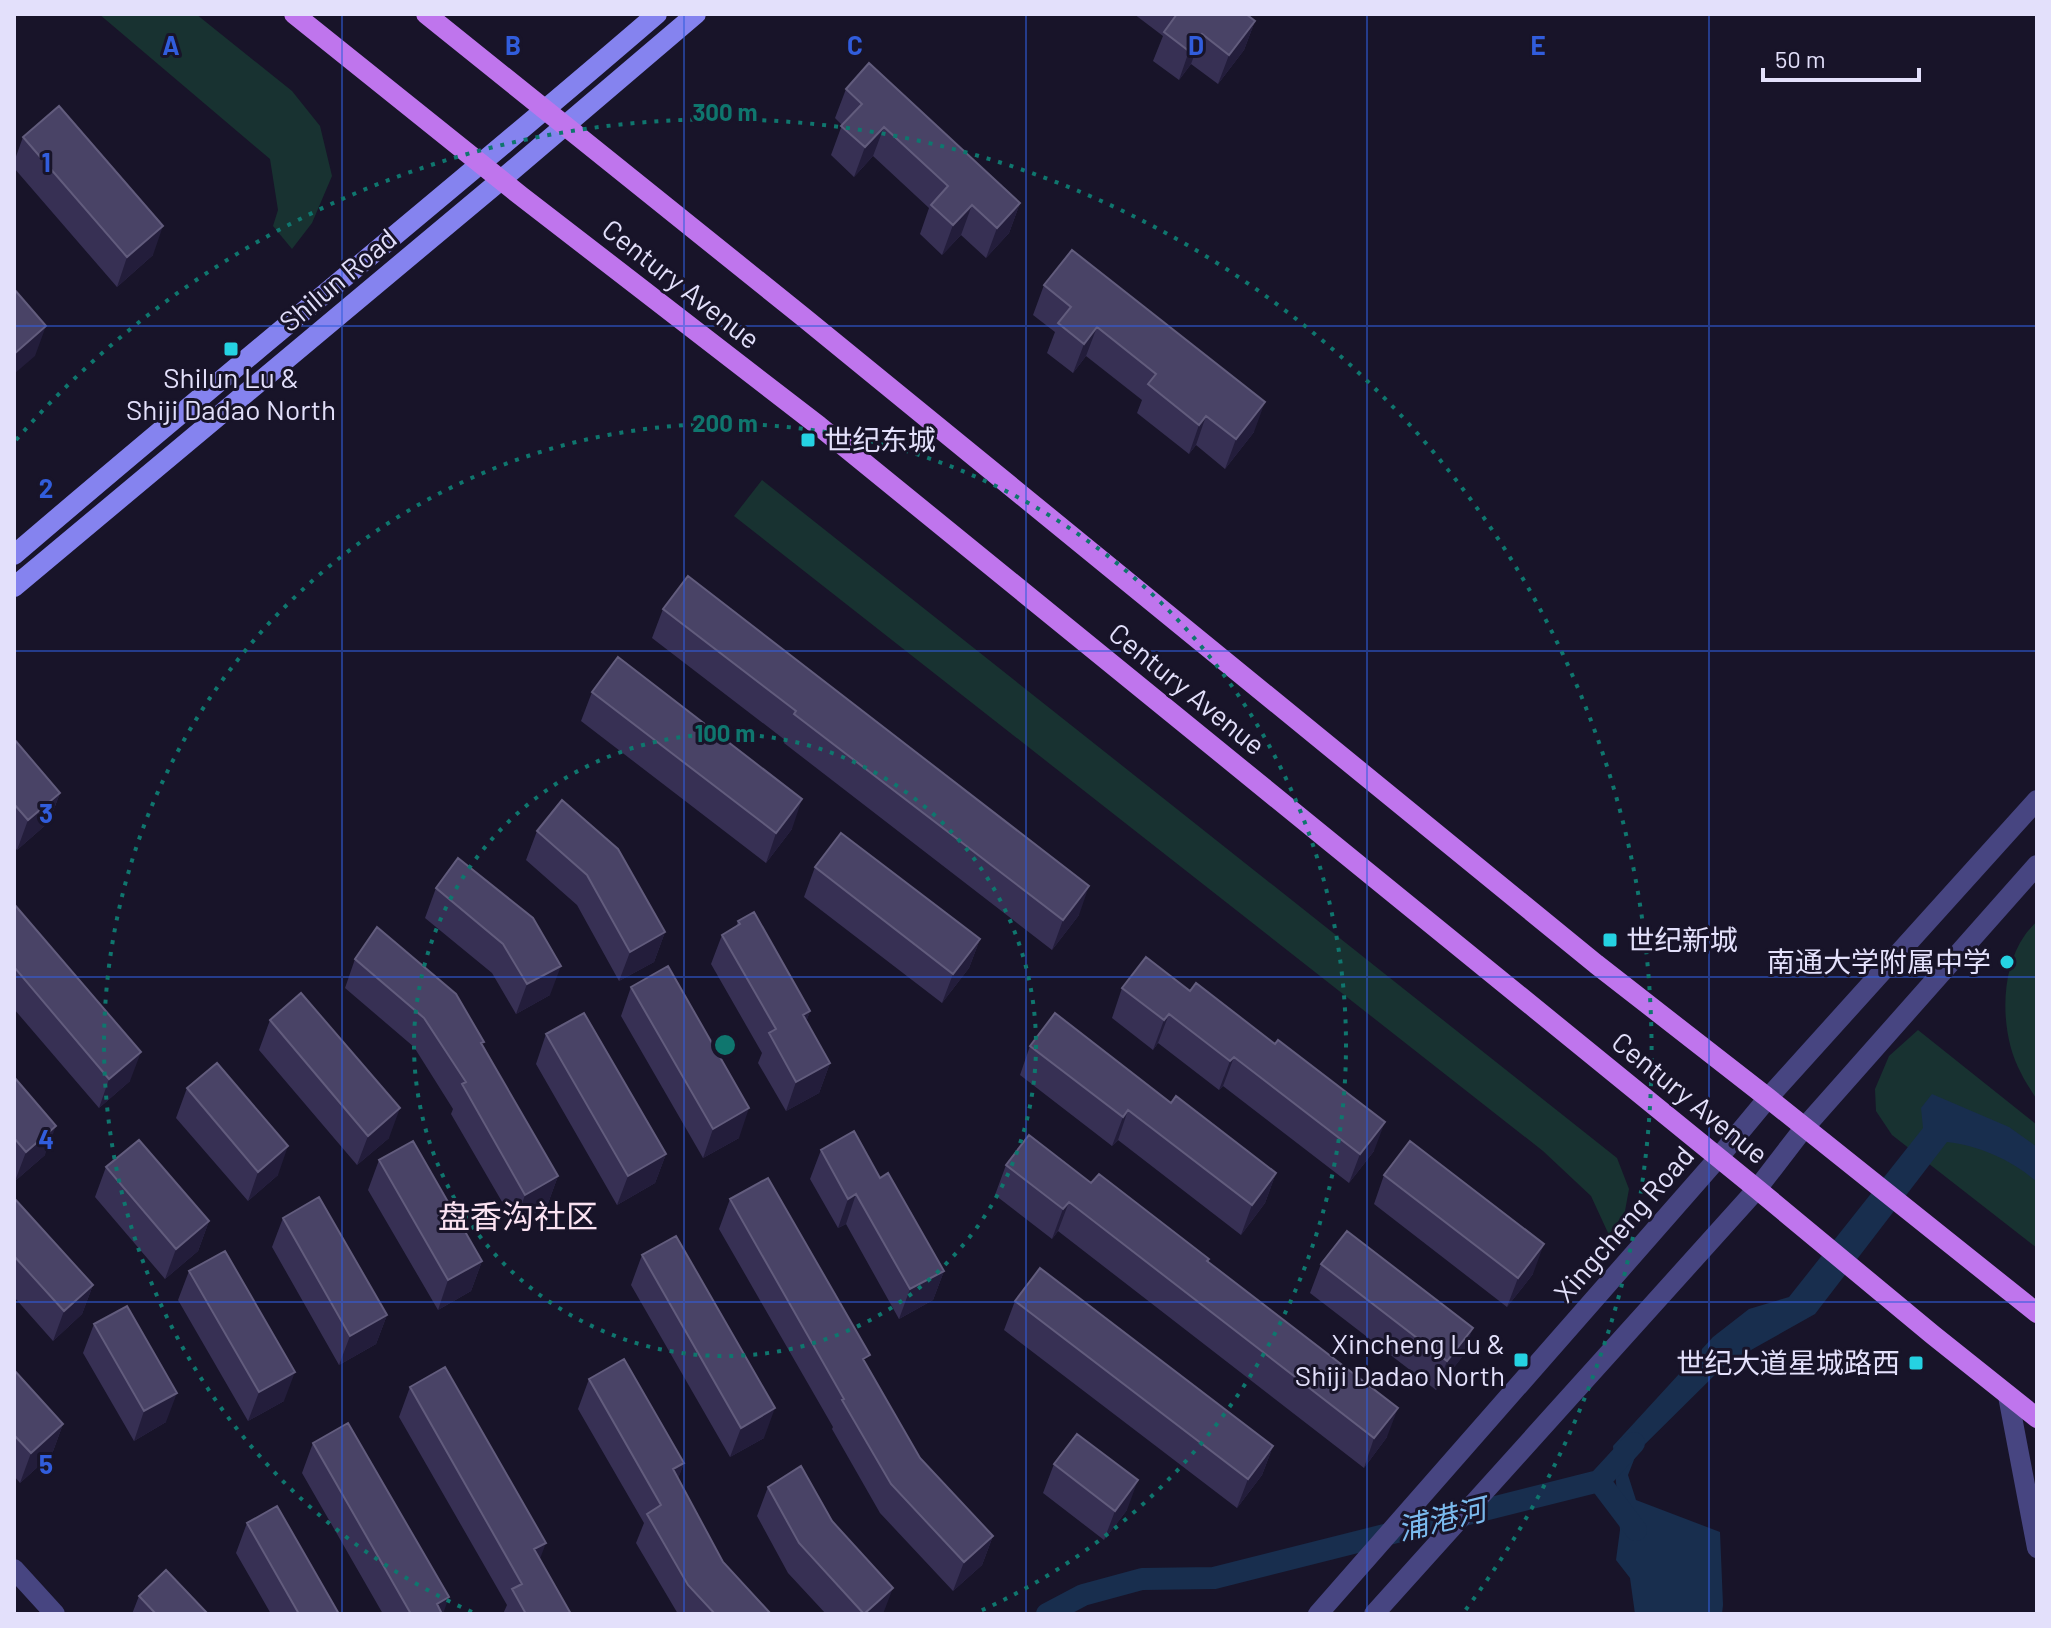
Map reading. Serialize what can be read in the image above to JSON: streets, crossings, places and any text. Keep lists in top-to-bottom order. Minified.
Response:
{"streets":{"main road":["Shilun Road","Century Avenue"],"street":["Xingcheng Road"]},"crossings":[["Shilun Road","Century Avenue"],["Century Avenue","Xingcheng Road"]],"districts":["盘香沟社区"],"water":["浦港河"],"places":{"transit":["Shilun Lu & Shiji Dadao North","世纪东城","世纪新城","Xincheng Lu & Shiji Dadao North","世纪大道星城路西"],"other":["南通大学附属中学"]},"scale_bar":"50 m","grid":{"columns":["A","B","C","D","E"],"rows":["1","2","3","4","5"]},"rings":["300 m","200 m","100 m"]}
